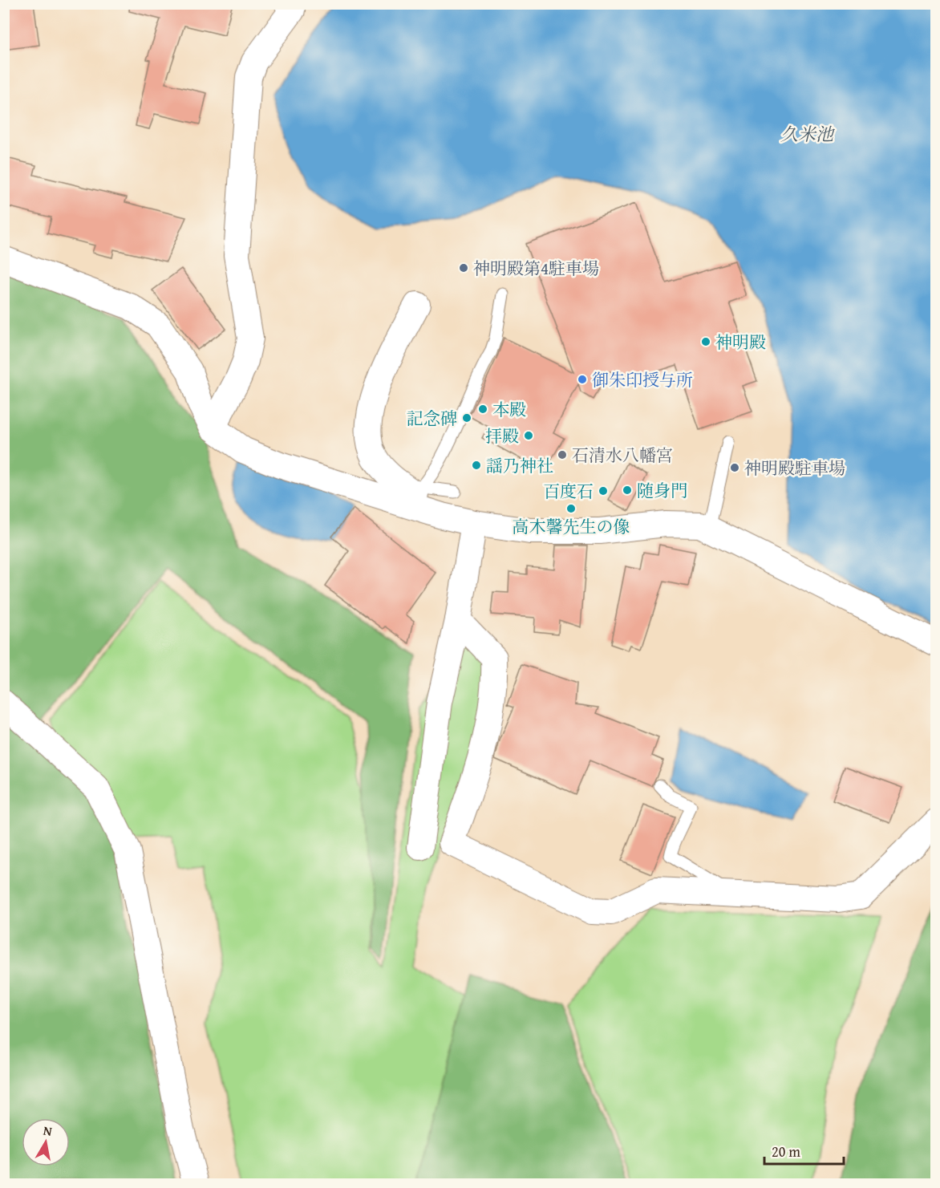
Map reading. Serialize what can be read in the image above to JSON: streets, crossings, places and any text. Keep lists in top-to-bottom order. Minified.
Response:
{"water":["久米池"],"places":["神明殿第4駐車場","神明殿","御朱印授与所","本殿","記念碑","拝殿","石清水八幡宮","謡乃神社","神明殿駐車場","随身門","百度石","高木馨先生の像"],"scale_bar":"20 m","north":"top"}
